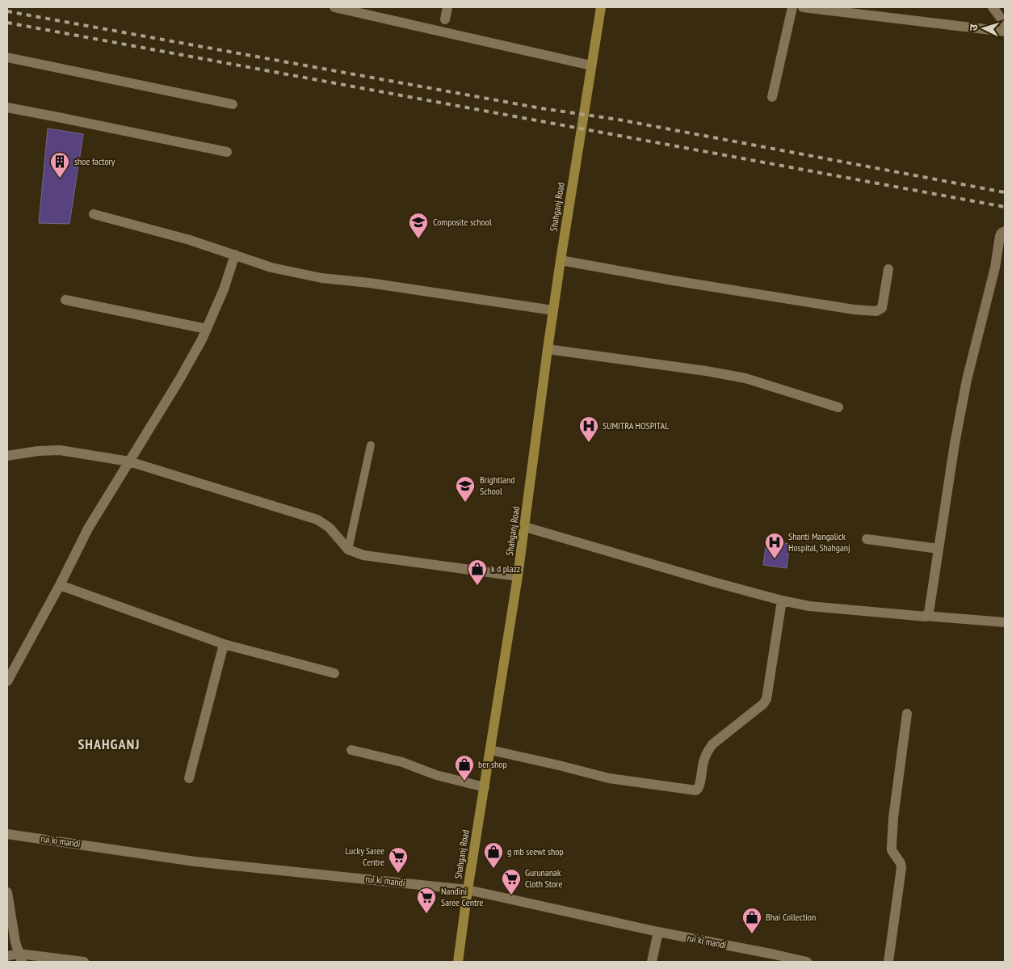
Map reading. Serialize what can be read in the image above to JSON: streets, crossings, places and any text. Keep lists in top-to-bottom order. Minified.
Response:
{"streets":{"main road":["Shahganj Road"],"street":["rui ki mandi"]},"crossings":[["Shahganj Road","rui ki mandi"]],"districts":["SHAHGANJ"],"places":{"building":["shoe factory"],"school or university":["Composite school","Brightland School"],"hospital":["SUMITRA HOSPITAL","Shanti Mangalick Hospital, Shahganj"],"shop":["k d plazz","ber shop","g mb seewt shop","Bhai Collection"],"supermarket":["Lucky Saree Centre","Gurunanak Cloth Store","Nandini Saree Centre"]},"north":"left"}
